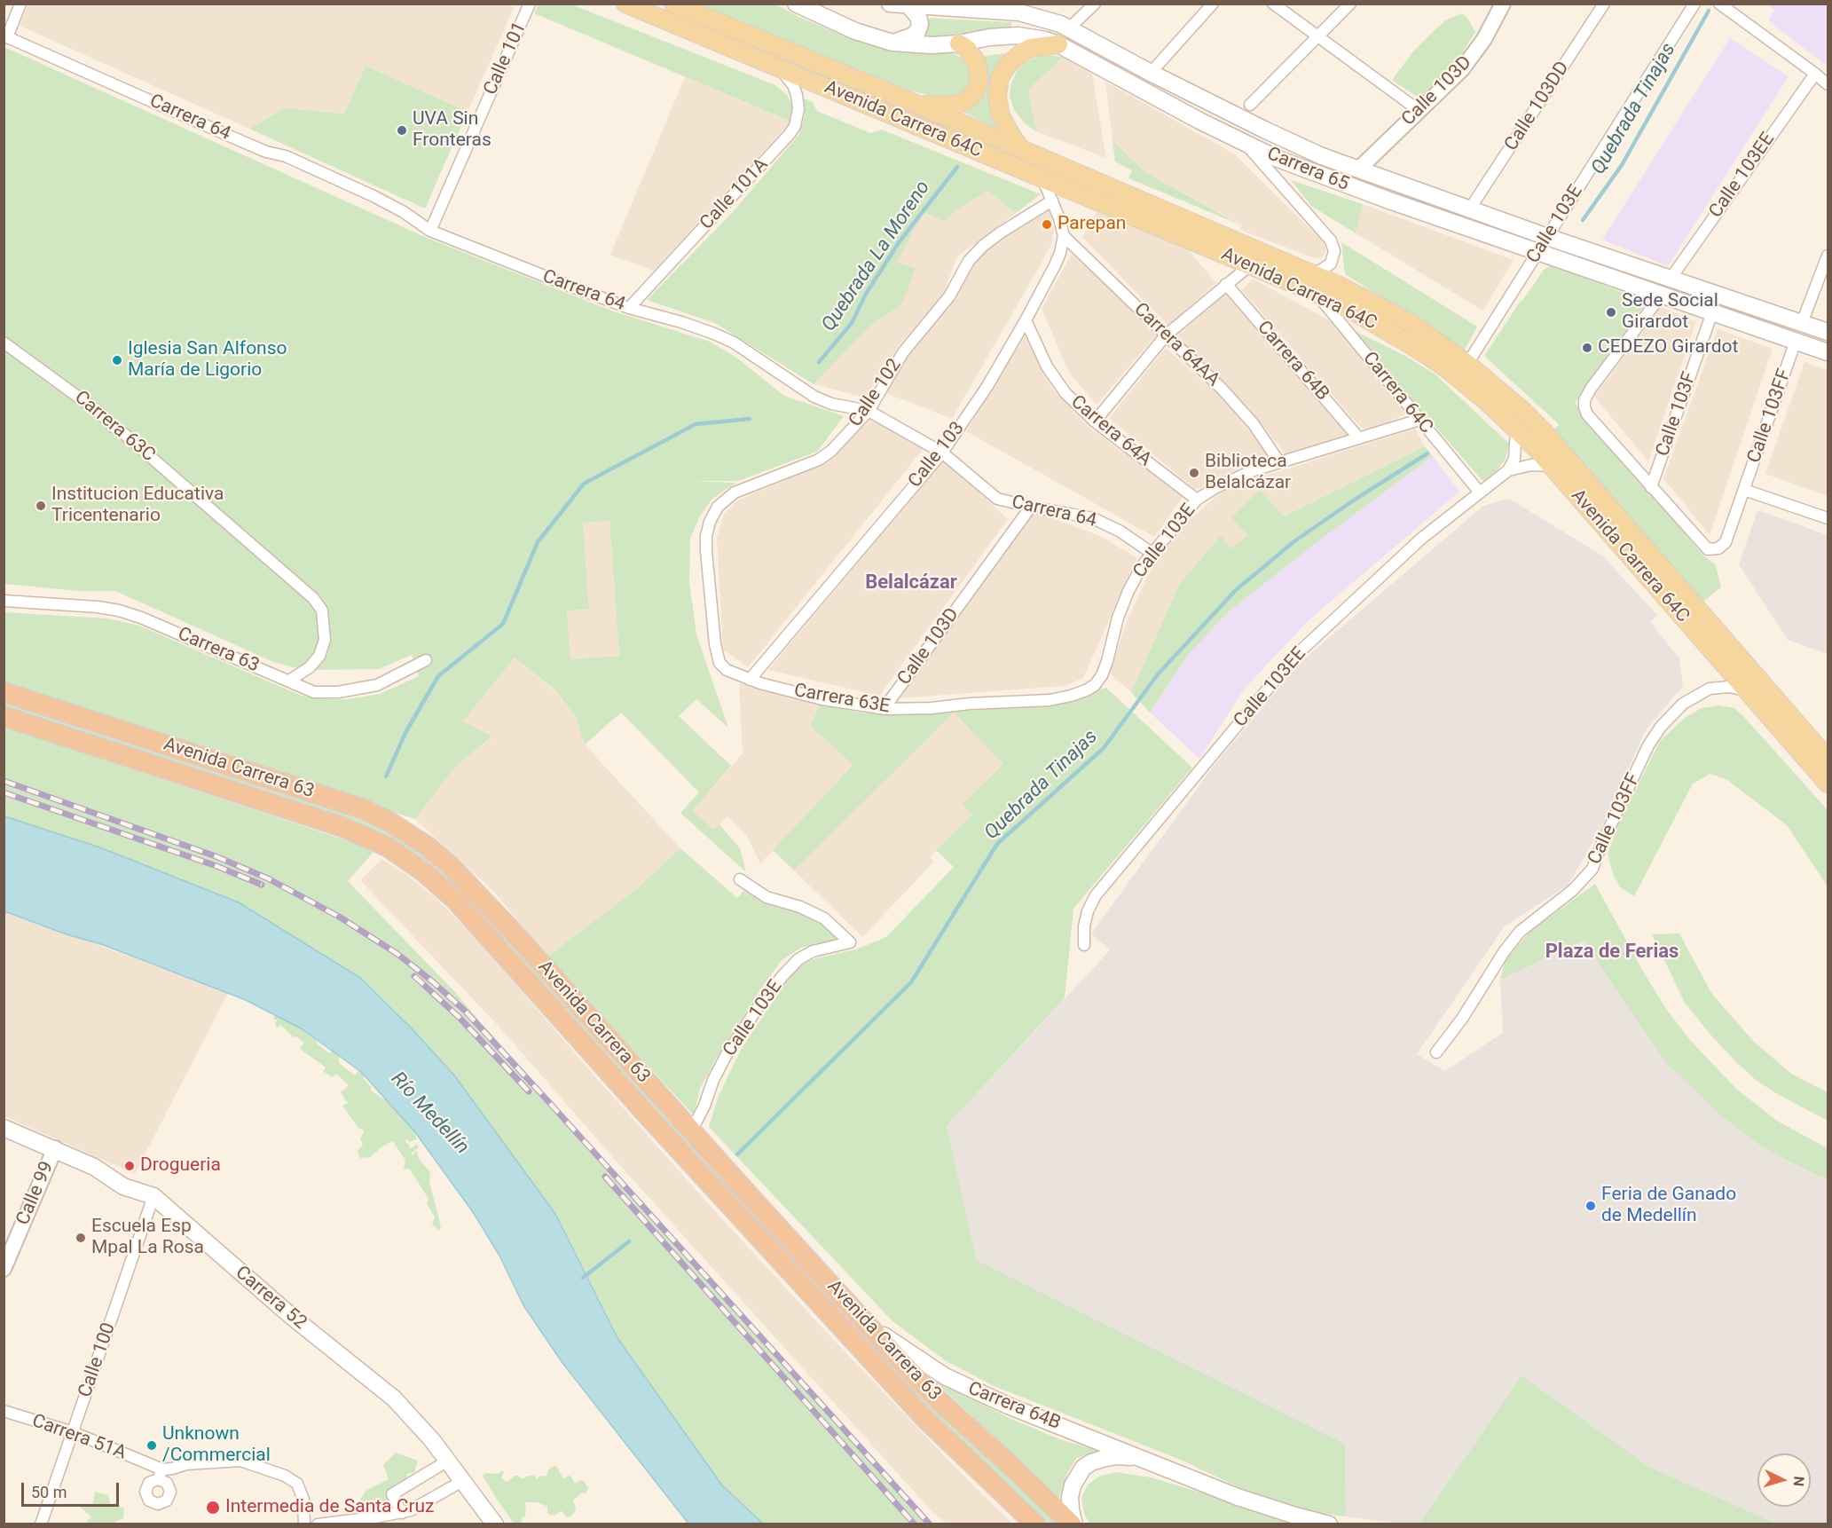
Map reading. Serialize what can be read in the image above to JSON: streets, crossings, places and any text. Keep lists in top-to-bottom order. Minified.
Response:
{"streets":{"highway":["Avenida Carrera 63"],"main road":["Avenida Carrera 64C","Carrera 65","Carrera 64B","Carrera 52"],"street":["Calle 101","Calle 103D","Calle 103DD","Carrera 64","Calle 103EE","Calle 101A","Calle 103E","Carrera 64AA","Calle 102","Carrera 64C","Calle 103F","Calle 103FF","Carrera 63C","Carrera 64A","Calle 103","Carrera 63","Carrera 63E","Calle 99","Calle 100","Carrera 51A"]},"crossings":[["Calle 101","Carrera 64"],["Calle 103D","Carrera 64"],["Calle 103D","Carrera 65"],["Calle 103D","Carrera 63E"],["Calle 103DD","Carrera 65"],["Carrera 64","Calle 101A"],["Carrera 64","Calle 103E"],["Carrera 64","Calle 102"],["Carrera 64","Calle 103"],["Avenida Carrera 64C","Calle 103EE"],["Avenida Carrera 64C","Calle 101A"],["Avenida Carrera 64C","Calle 103E"],["Avenida Carrera 64C","Carrera 64C"],["Avenida Carrera 64C","Calle 103FF"],["Carrera 65","Calle 103EE"],["Carrera 65","Calle 103E"],["Carrera 65","Calle 103F"],["Carrera 65","Calle 103FF"],["Calle 103EE","Carrera 64C"],["Calle 103E","Carrera 64AA"],["Calle 103E","Carrera 64B"],["Calle 103E","Carrera 64C"],["Calle 103E","Carrera 64A"],["Calle 103E","Carrera 63E"],["Calle 103E","Avenida Carrera 63"],["Carrera 64AA","Calle 103"],["Carrera 64B","Avenida Carrera 63"],["Calle 102","Carrera 63E"],["Calle 103F","Calle 103FF"],["Carrera 63C","Carrera 63"],["Carrera 64A","Calle 103"],["Calle 103","Carrera 63E"],["Calle 99","Carrera 52"],["Carrera 52","Calle 100"],["Calle 100","Carrera 51A"]],"districts":["Belalcázar","Plaza de Ferias"],"water":["Quebrada Tinajas","Quebrada La Moreno","Río Medellín"],"places":["UVA Sin Fronteras","Parepan","Sede Social Girardot","CEDEZO Girardot","Iglesia San Alfonso María de Ligorio","Biblioteca Belalcázar","Institucion Educativa Tricentenario","Drogueria","Feria de Ganado de Medellín","Escuela Esp Mpal La Rosa","Unknown /Commercial","Intermedia de Santa Cruz"],"scale_bar":"50 m","north":"right"}
